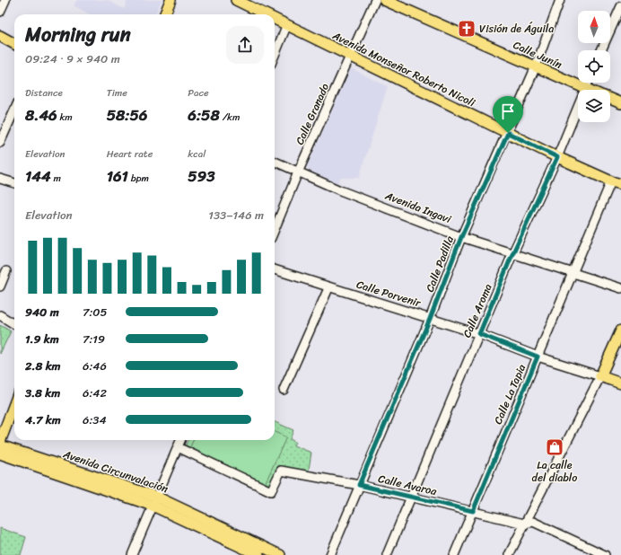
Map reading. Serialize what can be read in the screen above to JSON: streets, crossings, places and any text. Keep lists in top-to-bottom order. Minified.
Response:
{"streets":{"main road":["Calle Junín","Avenida Monseñor Roberto Nicoli","Calle Porvenir","Avenida Circunvalación"],"street":["Calle Granado","Avenida Ingavi","Calle Padilla","Calle Aroma","Calle La Tapia","Calle Avaroa"]},"crossings":[["Calle Junín","Calle Padilla"],["Calle Junín","Calle Aroma"],["Avenida Monseñor Roberto Nicoli","Calle Granado"],["Avenida Monseñor Roberto Nicoli","Calle Padilla"],["Avenida Monseñor Roberto Nicoli","Calle Aroma"],["Avenida Monseñor Roberto Nicoli","Calle La Tapia"],["Calle Granado","Avenida Ingavi"],["Avenida Ingavi","Calle Padilla"],["Avenida Ingavi","Calle Aroma"],["Avenida Ingavi","Calle La Tapia"],["Calle Padilla","Calle Porvenir"],["Calle Padilla","Calle Avaroa"],["Calle Porvenir","Calle Aroma"],["Calle Porvenir","Calle La Tapia"],["Calle Aroma","Calle Avaroa"],["Calle La Tapia","Calle Avaroa"]],"places":{"church":["Visión de Águila"],"shop":["La calle del diablo"]},"north":"top","page":{"heading":["Morning run","09:24 · 9 × 940 m"],"stats":[["Distance","8.46 km"],["Time","58:56"],["Pace","6:58 /km"],["Elevation","144 m"],["Heart rate","161 bpm"],["kcal","593"]],"chart":["Elevation","133–146 m"],"list":[{"name":"940 m","note":"7:05"},{"name":"1.9 km","note":"7:19"},{"name":"2.8 km","note":"6:46"},{"name":"3.8 km","note":"6:42"},{"name":"4.7 km","note":"6:34"}]}}
